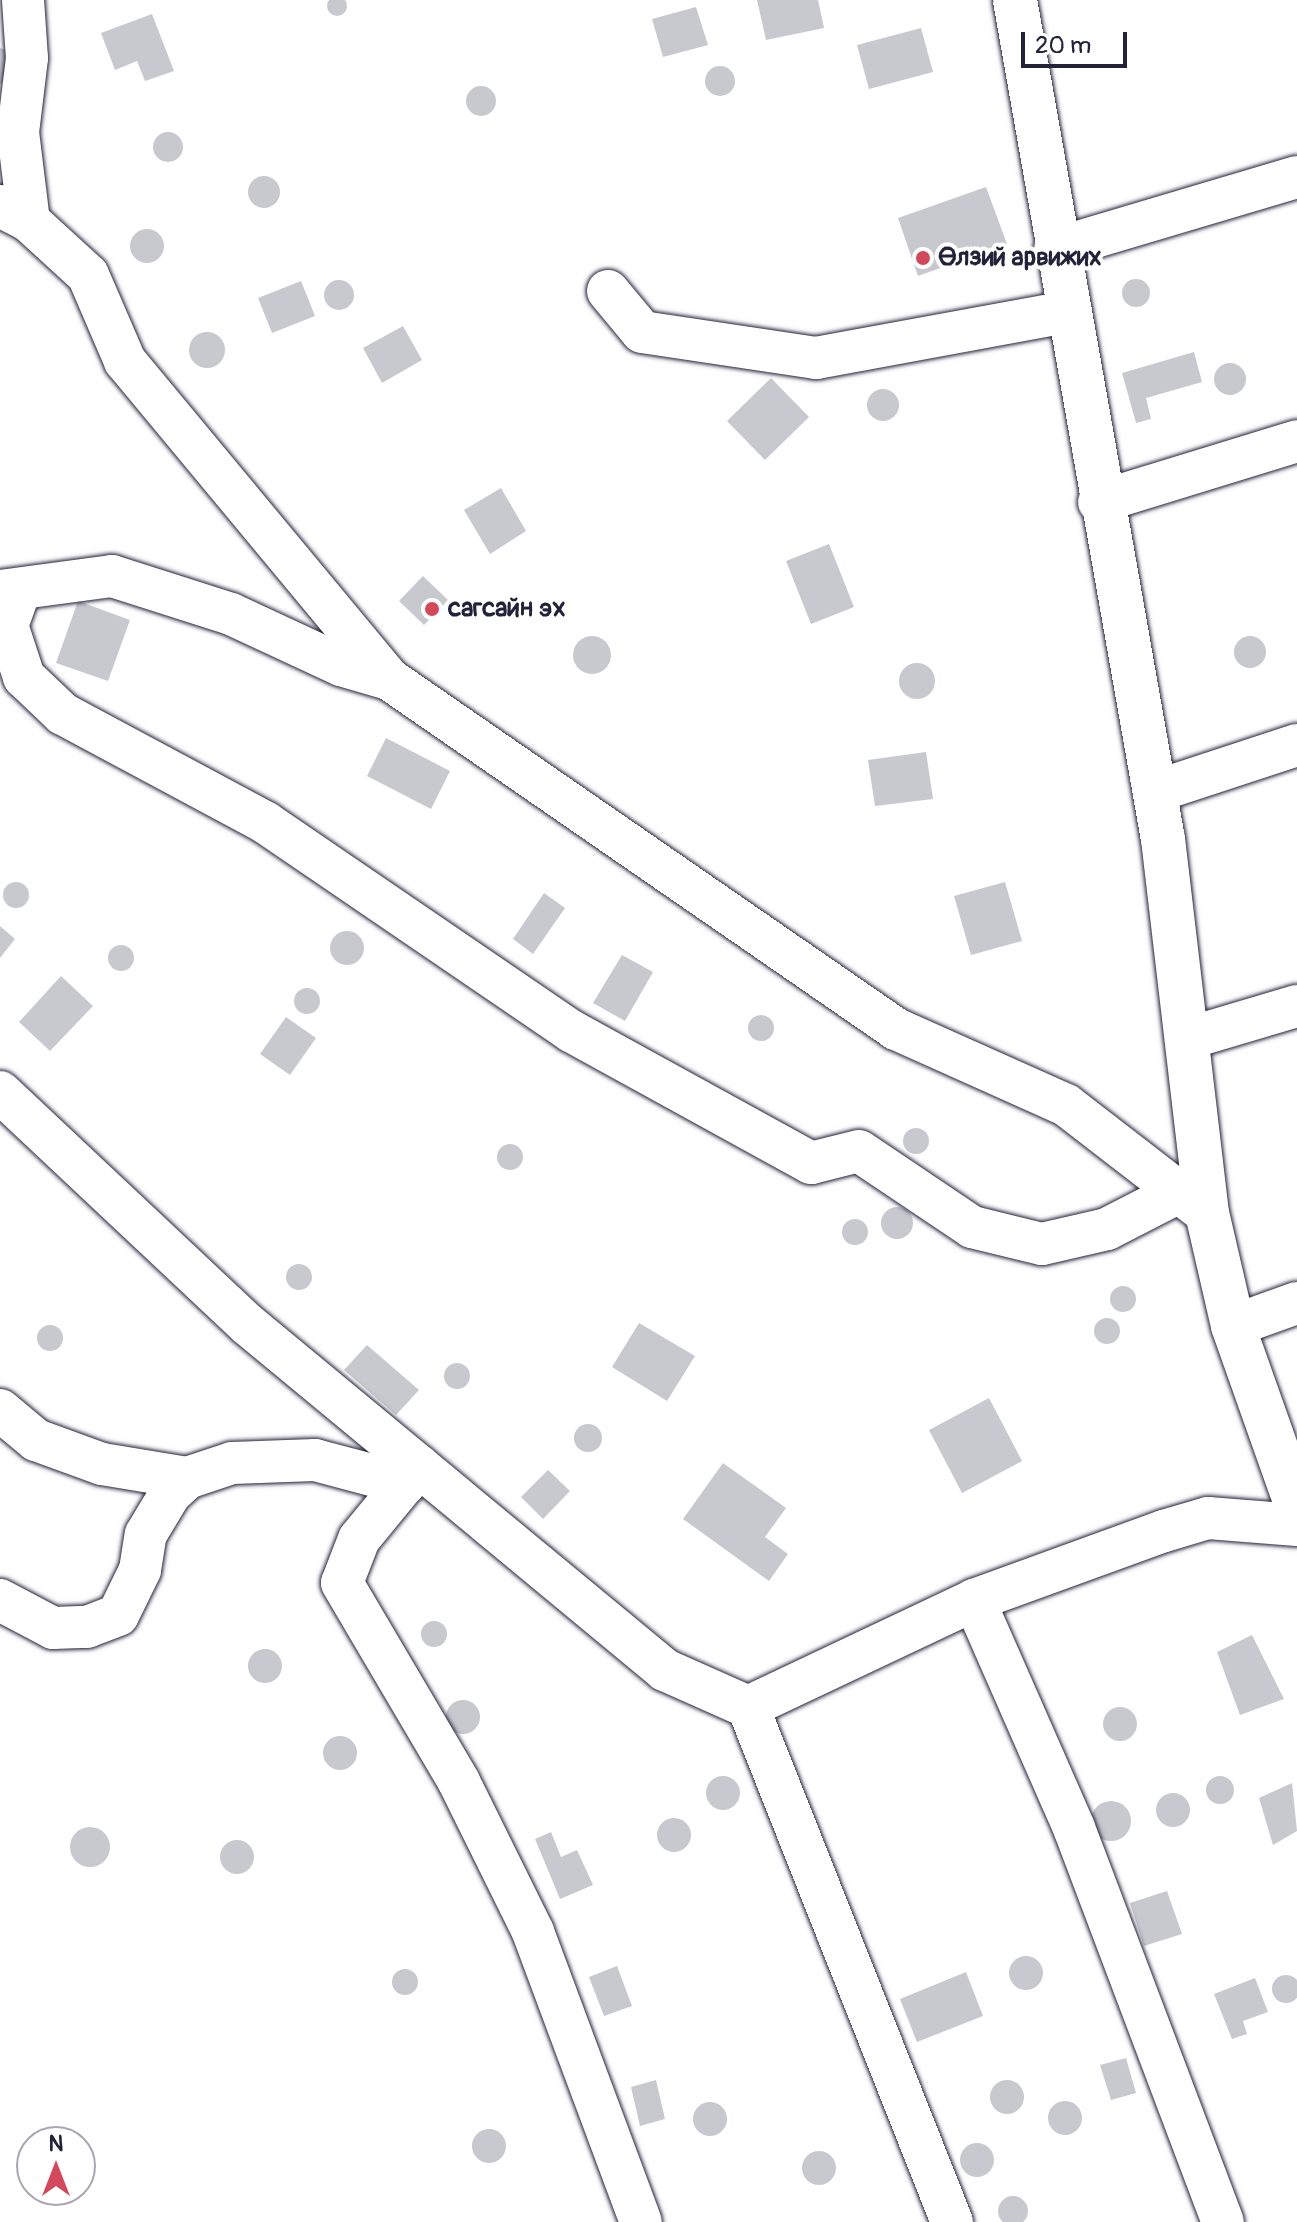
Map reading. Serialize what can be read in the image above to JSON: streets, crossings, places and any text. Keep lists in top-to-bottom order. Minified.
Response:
{"places":["Өлзий арвижих","сагсайн эх"],"scale_bar":"20 m","north":"top"}
